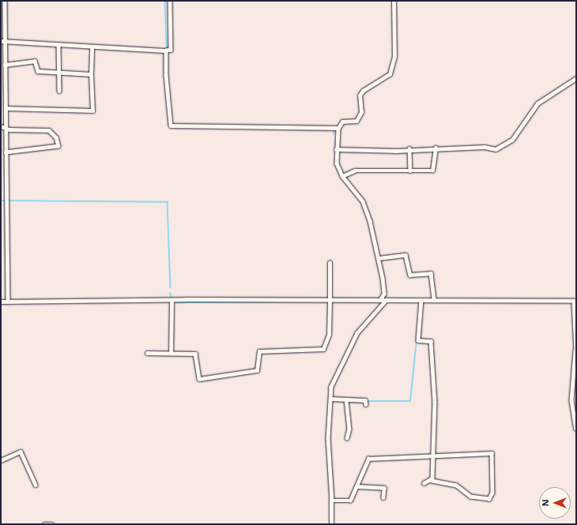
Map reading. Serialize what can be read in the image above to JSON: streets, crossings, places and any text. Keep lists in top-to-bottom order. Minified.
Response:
{"north":"left"}
